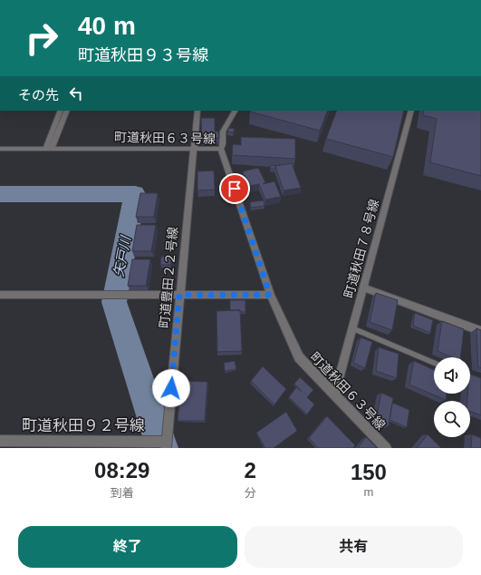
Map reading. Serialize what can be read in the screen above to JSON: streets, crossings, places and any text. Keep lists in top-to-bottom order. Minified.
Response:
{"streets":{"street":["町道秋田６３号線","町道秋田７８号線","町道豊田２２号線","町道秋田９２号線"]},"crossings":[["町道秋田６３号線","町道秋田７８号線"],["町道秋田６３号線","町道豊田２２号線"],["町道豊田２２号線","町道秋田９２号線"]],"water":["矢戸川"],"page":{"turn":["40 m","町道秋田９３号線"],"then":"その先","eta":["08:29","到着","2","分","150","m"],"buttons":["終了","共有"]}}
